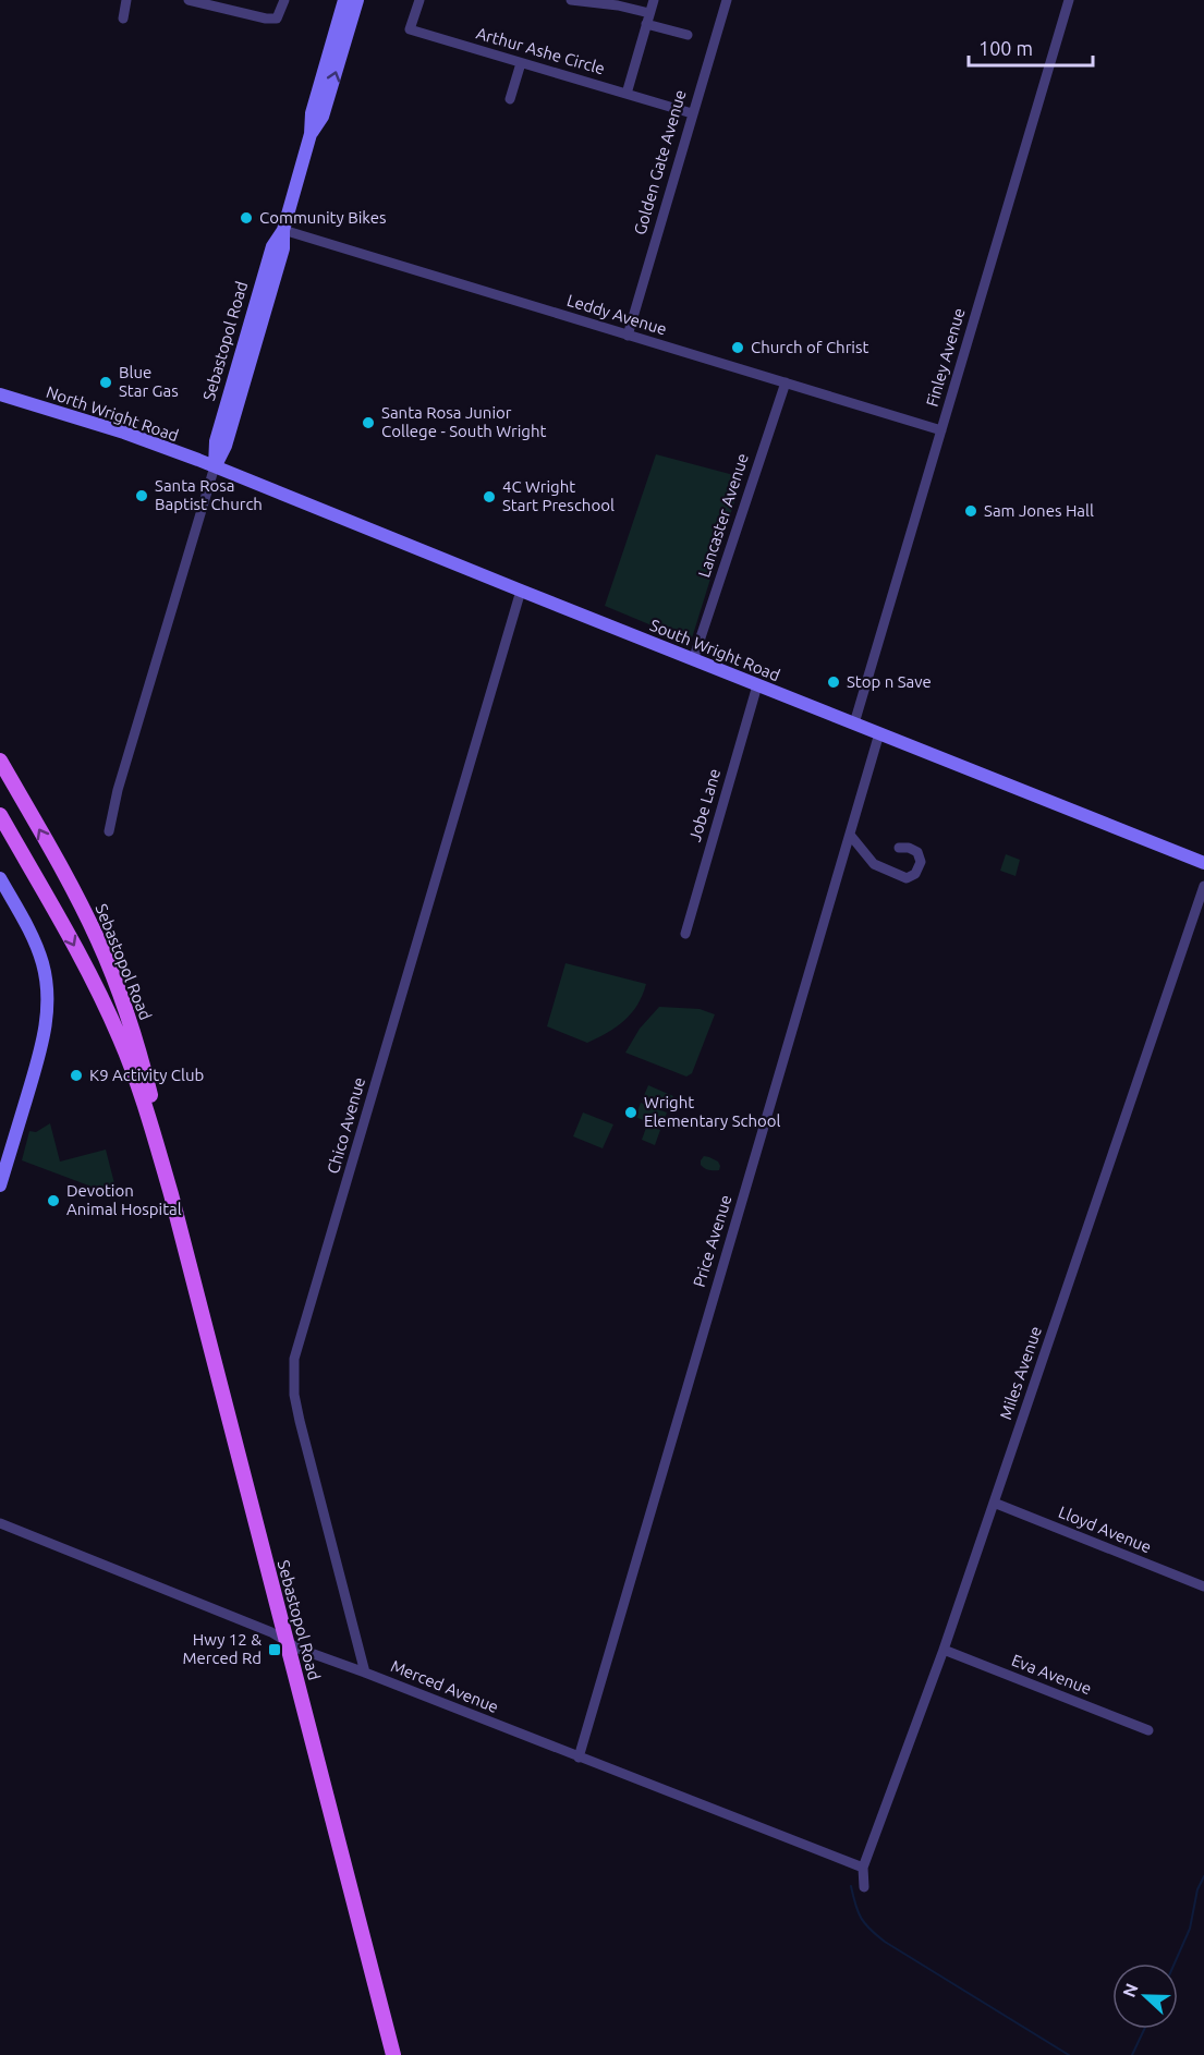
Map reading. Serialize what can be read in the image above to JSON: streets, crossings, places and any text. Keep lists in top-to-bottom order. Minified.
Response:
{"streets":{"main road":["Sebastopol Road","North Wright Road","South Wright Road"],"street":["Arthur Ashe Circle","Golden Gate Avenue","Leddy Avenue","Finley Avenue","Lancaster Avenue","Jobe Lane","Chico Avenue","Price Avenue","Miles Avenue","Lloyd Avenue","Eva Avenue","Merced Avenue"]},"crossings":[["Arthur Ashe Circle","Golden Gate Avenue"],["Golden Gate Avenue","Leddy Avenue"],["Leddy Avenue","Sebastopol Road"],["Leddy Avenue","Finley Avenue"],["Leddy Avenue","Lancaster Avenue"],["Sebastopol Road","North Wright Road"],["Sebastopol Road","South Wright Road"],["Sebastopol Road","Merced Avenue"],["Finley Avenue","South Wright Road"],["North Wright Road","South Wright Road"],["Lancaster Avenue","South Wright Road"],["South Wright Road","Jobe Lane"],["South Wright Road","Chico Avenue"],["South Wright Road","Price Avenue"],["Chico Avenue","Merced Avenue"],["Price Avenue","Merced Avenue"],["Miles Avenue","Lloyd Avenue"],["Miles Avenue","Eva Avenue"],["Miles Avenue","Merced Avenue"]],"places":{"other":["Community Bikes","Church of Christ","Blue Star Gas","Santa Rosa Junior College - South Wright","Santa Rosa Baptist Church","4C Wright Start Preschool","Sam Jones Hall","Stop n Save","K9 Activity Club","Wright Elementary School","Devotion Animal Hospital"],"transit":["Hwy 12 & Merced Rd"]},"scale_bar":"100 m","north":"left"}
